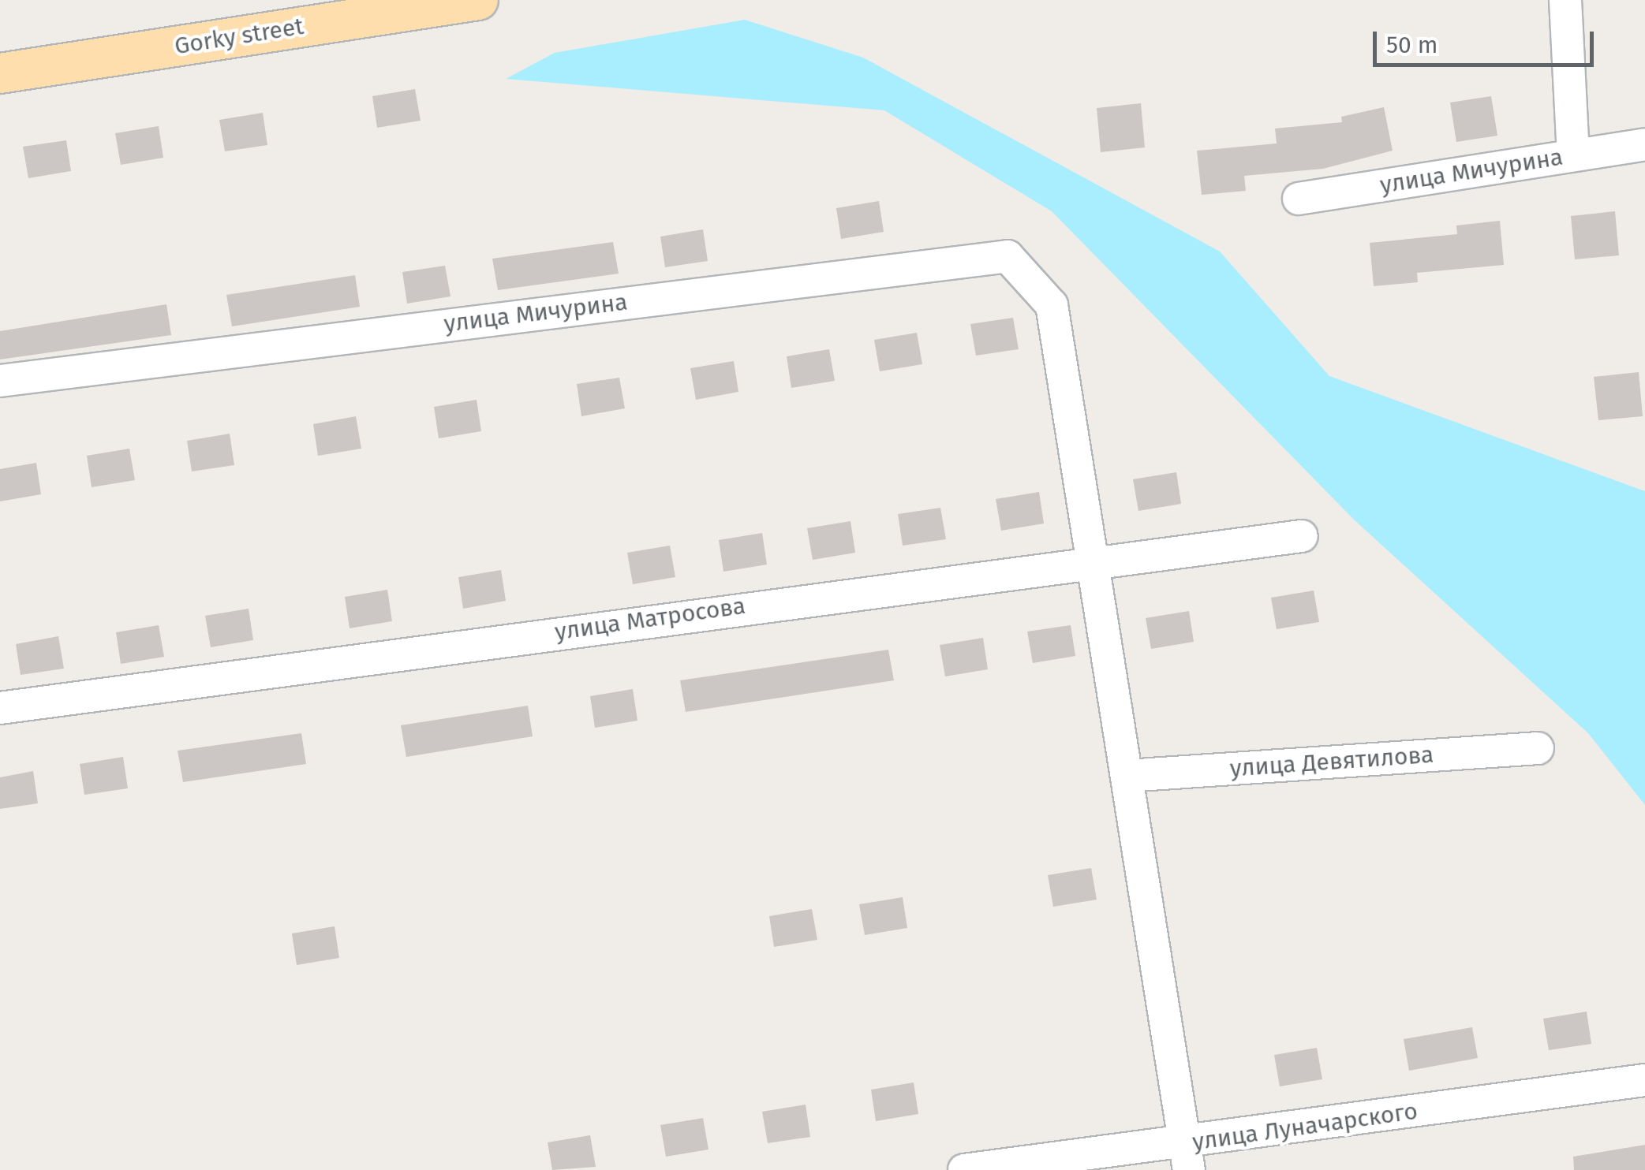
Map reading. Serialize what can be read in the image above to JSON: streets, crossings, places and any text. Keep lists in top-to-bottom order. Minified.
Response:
{"streets":{"main road":["Gorky street"],"street":["улица Мичурина","улица Матросова","улица Девятилова","улица Луначарского"]},"crossings":[["улица Мичурина","улица Матросова"]],"scale_bar":"50 m"}
